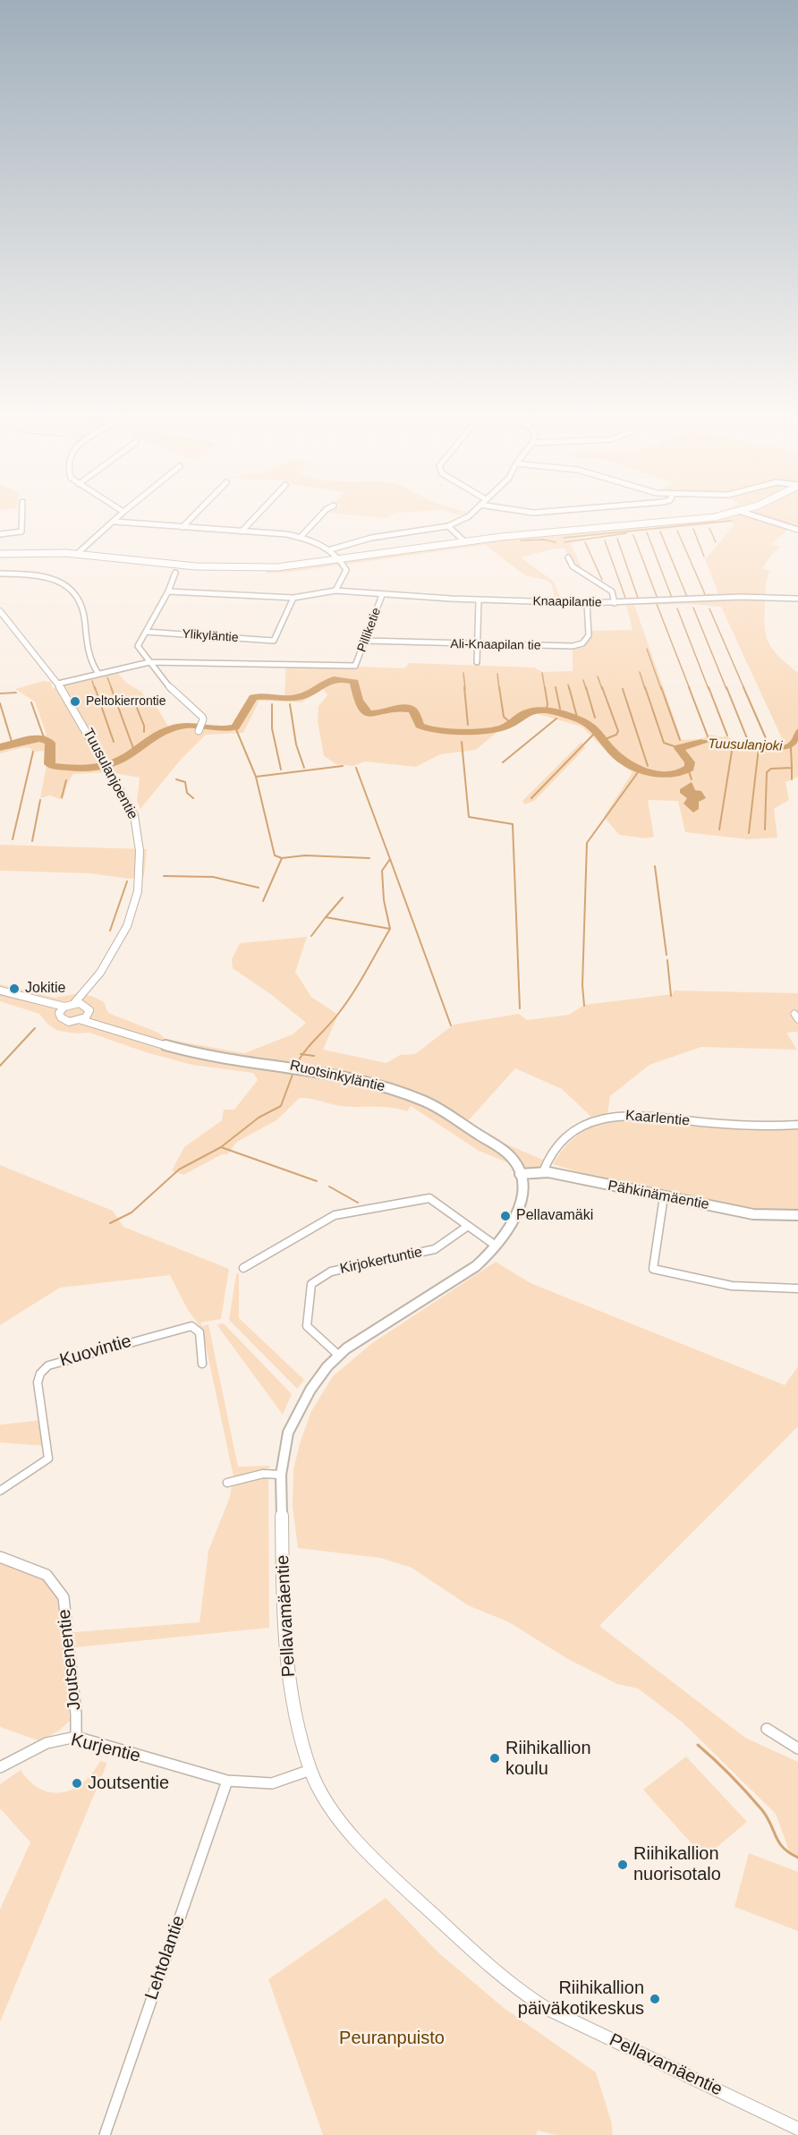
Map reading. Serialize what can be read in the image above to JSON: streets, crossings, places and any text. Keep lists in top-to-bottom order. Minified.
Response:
{"streets":{"street":["Knaapilantie","Pilliketie","Ylikyläntie","Ali-Knaapilan tie","Tuusulanjoentie","Ruotsinkyläntie","Kaarlentie","Pähkinämäentie","Kirjokertuntie","Kuovintie","Pellavamäentie","Joutsenentie","Kurjentie","Lehtolantie"]},"crossings":[["Knaapilantie","Pilliketie"],["Knaapilantie","Ylikyläntie"],["Knaapilantie","Ali-Knaapilan tie"],["Pilliketie","Ali-Knaapilan tie"],["Tuusulanjoentie","Ruotsinkyläntie"],["Ruotsinkyläntie","Pähkinämäentie"],["Ruotsinkyläntie","Pellavamäentie"],["Kaarlentie","Pähkinämäentie"],["Pähkinämäentie","Pellavamäentie"],["Kirjokertuntie","Pellavamäentie"],["Pellavamäentie","Kurjentie"],["Joutsenentie","Kurjentie"],["Kurjentie","Lehtolantie"]],"water":["Tuusulanjoki"],"parks":["Peuranpuisto"],"places":["Peltokierrontie","Jokitie","Pellavamäki","Riihikallion koulu","Joutsentie","Riihikallion nuorisotalo","Riihikallion päiväkotikeskus"]}
